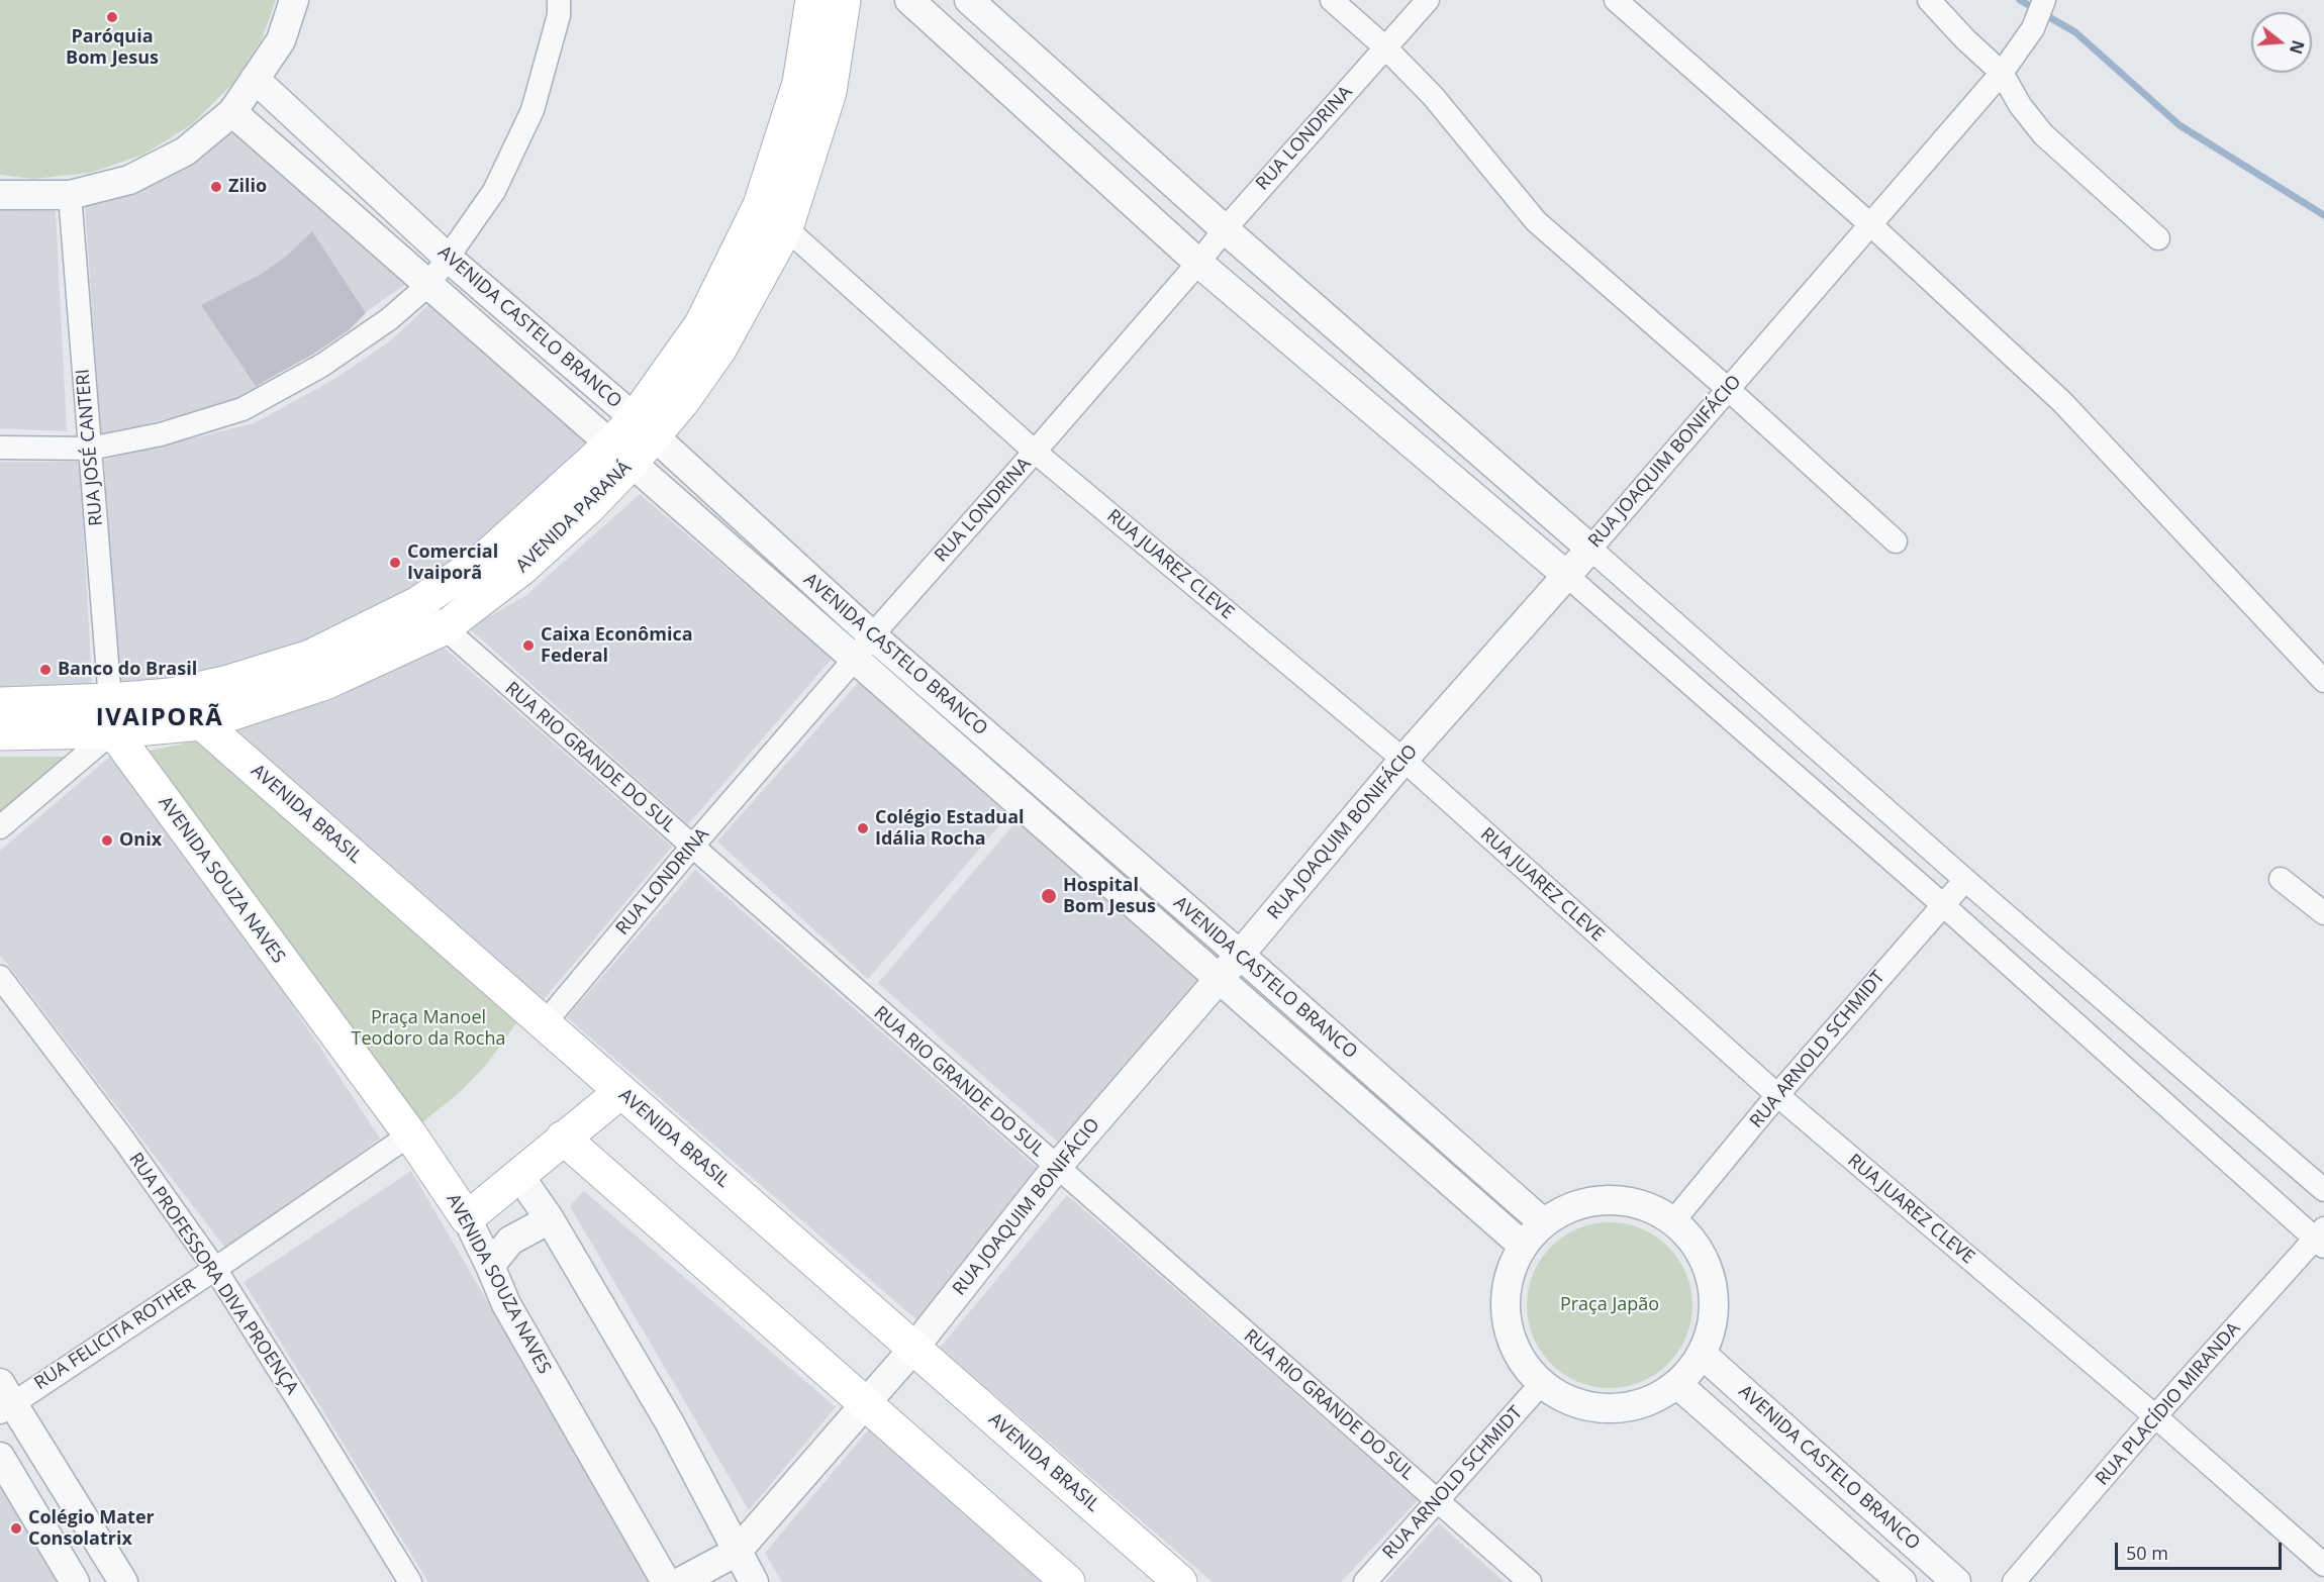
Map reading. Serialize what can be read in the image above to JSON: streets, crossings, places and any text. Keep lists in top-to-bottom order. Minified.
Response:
{"streets":{"main road":["AVENIDA PARANÁ","AVENIDA BRASIL","AVENIDA SOUZA NAVES"],"street":["RUA LONDRINA","AVENIDA CASTELO BRANCO","RUA JOSÉ CANTERI","RUA JOAQUIM BONIFÁCIO","RUA JUAREZ CLEVE","RUA RIO GRANDE DO SUL","RUA ARNOLD SCHMIDT","RUA PROFESSORA DIVA PROENÇA","RUA FELICITA ROTHER","RUA PLACÍDIO MIRANDA"]},"crossings":[["RUA LONDRINA","AVENIDA CASTELO BRANCO"],["RUA LONDRINA","RUA JUAREZ CLEVE"],["RUA LONDRINA","RUA RIO GRANDE DO SUL"],["RUA LONDRINA","AVENIDA BRASIL"],["AVENIDA CASTELO BRANCO","RUA JOAQUIM BONIFÁCIO"],["AVENIDA CASTELO BRANCO","AVENIDA PARANÁ"],["AVENIDA CASTELO BRANCO","RUA ARNOLD SCHMIDT"],["RUA JOSÉ CANTERI","AVENIDA PARANÁ"],["RUA JOSÉ CANTERI","AVENIDA SOUZA NAVES"],["RUA JOAQUIM BONIFÁCIO","RUA JUAREZ CLEVE"],["RUA JOAQUIM BONIFÁCIO","RUA RIO GRANDE DO SUL"],["RUA JOAQUIM BONIFÁCIO","AVENIDA BRASIL"],["AVENIDA PARANÁ","RUA JUAREZ CLEVE"],["AVENIDA PARANÁ","RUA RIO GRANDE DO SUL"],["AVENIDA PARANÁ","AVENIDA BRASIL"],["AVENIDA PARANÁ","AVENIDA SOUZA NAVES"],["RUA JUAREZ CLEVE","RUA ARNOLD SCHMIDT"],["RUA JUAREZ CLEVE","RUA PLACÍDIO MIRANDA"],["RUA RIO GRANDE DO SUL","RUA ARNOLD SCHMIDT"],["AVENIDA SOUZA NAVES","RUA FELICITA ROTHER"],["RUA PROFESSORA DIVA PROENÇA","RUA FELICITA ROTHER"]],"districts":["IVAIPORÃ"],"parks":["Praça Manoel Teodoro da Rocha","Praça Japão"],"places":["Paróquia Bom Jesus","Zilio","Comercial Ivaiporã","Caixa Econômica Federal","Banco do Brasil","Colégio Estadual Idália Rocha","Onix","Hospital Bom Jesus","Colégio Mater Consolatrix"],"scale_bar":"50 m","north":"right"}
